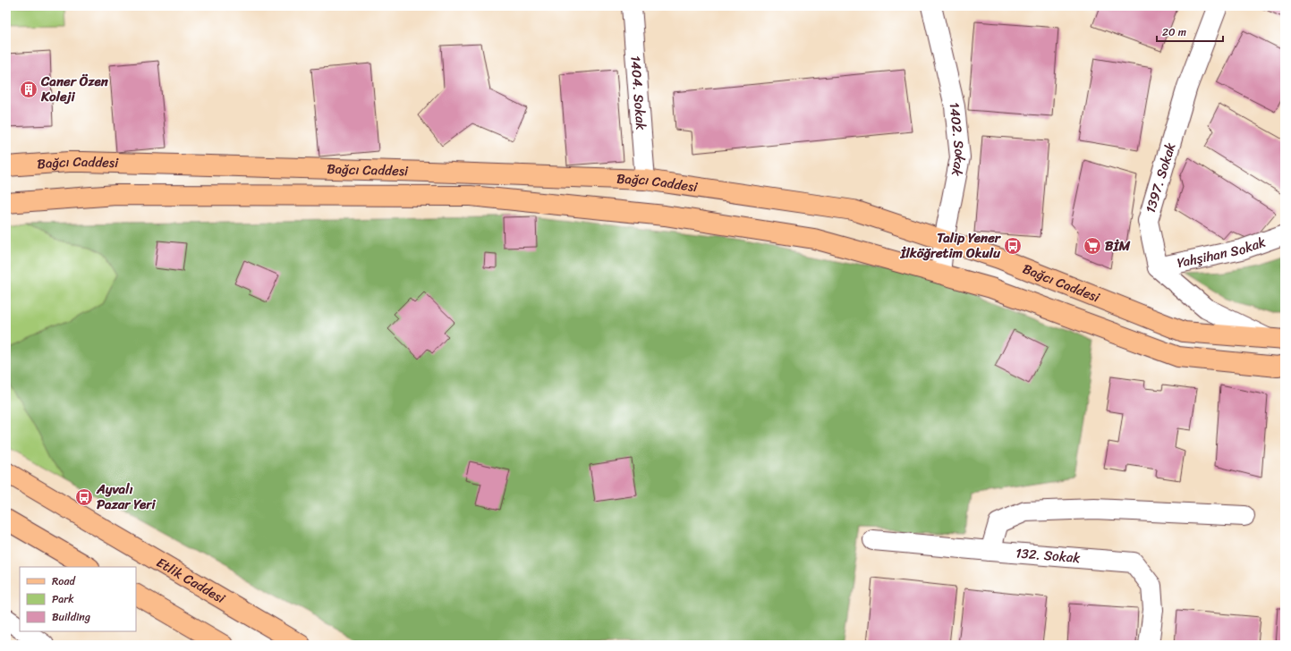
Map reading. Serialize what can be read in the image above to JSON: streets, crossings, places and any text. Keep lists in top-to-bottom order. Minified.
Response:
{"streets":{"main road":["Bağcı Caddesi","Etlik Caddesi"],"street":["1404. Sokak","1402. Sokak","1397. Sokak","Yahşihan Sokak","132. Sokak"]},"crossings":[["1404. Sokak","Bağcı Caddesi"],["1402. Sokak","Bağcı Caddesi"],["1397. Sokak","Yahşihan Sokak"]],"places":{"building":["Caner Özen Koleji"],"bus stop":["Talip Yener İlköğretim Okulu","Ayvalı Pazar Yeri"],"supermarket":["BİM"]},"legend":["Road","Park","Building"],"scale_bar":"20 m"}
